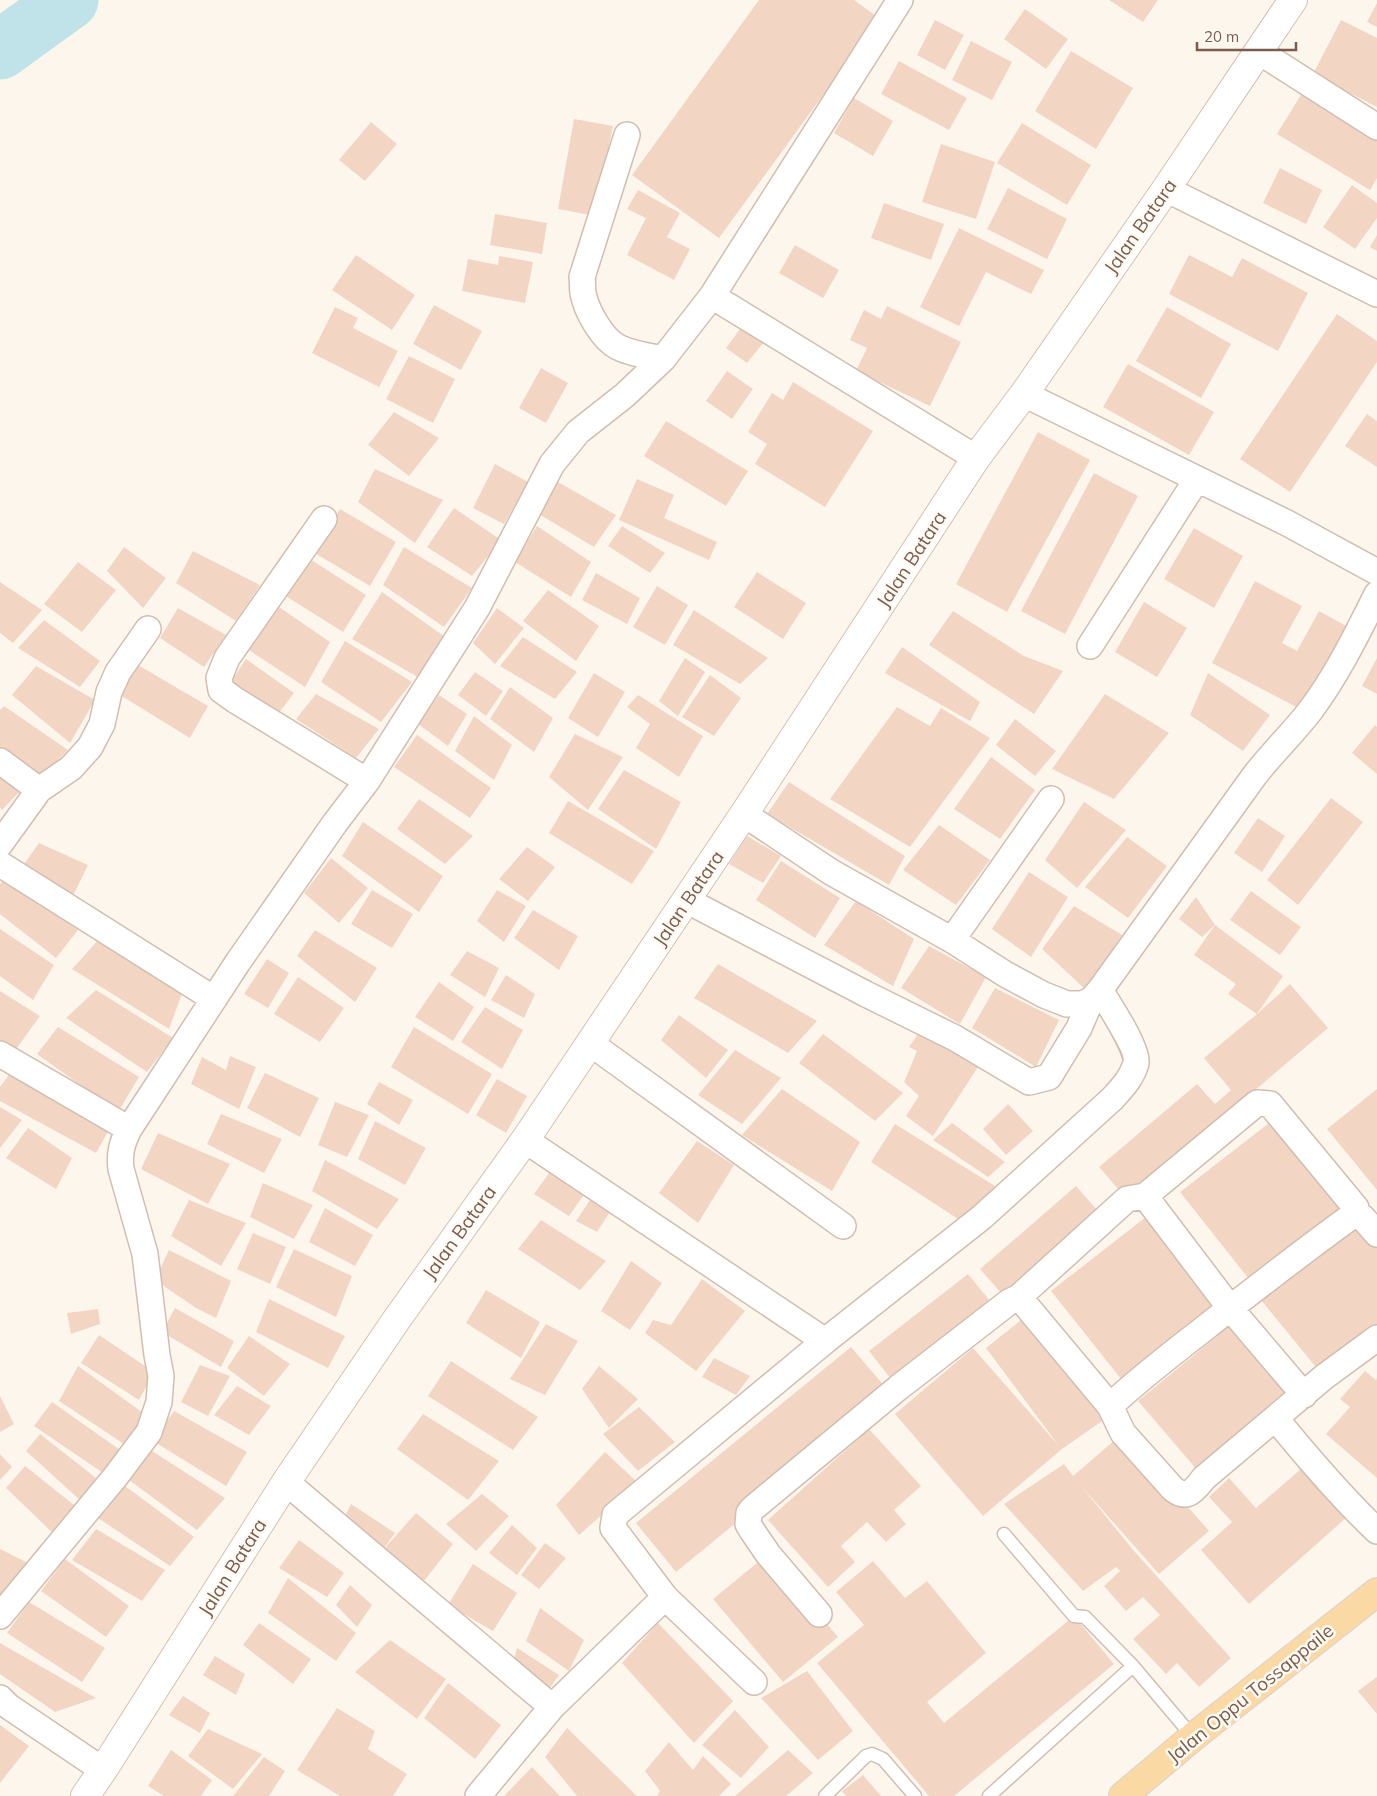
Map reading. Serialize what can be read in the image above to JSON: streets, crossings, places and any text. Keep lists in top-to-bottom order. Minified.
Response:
{"streets":{"main road":["Jalan Oppu Tossappaile"],"street":["Jalan Batara"]},"scale_bar":"20 m"}
